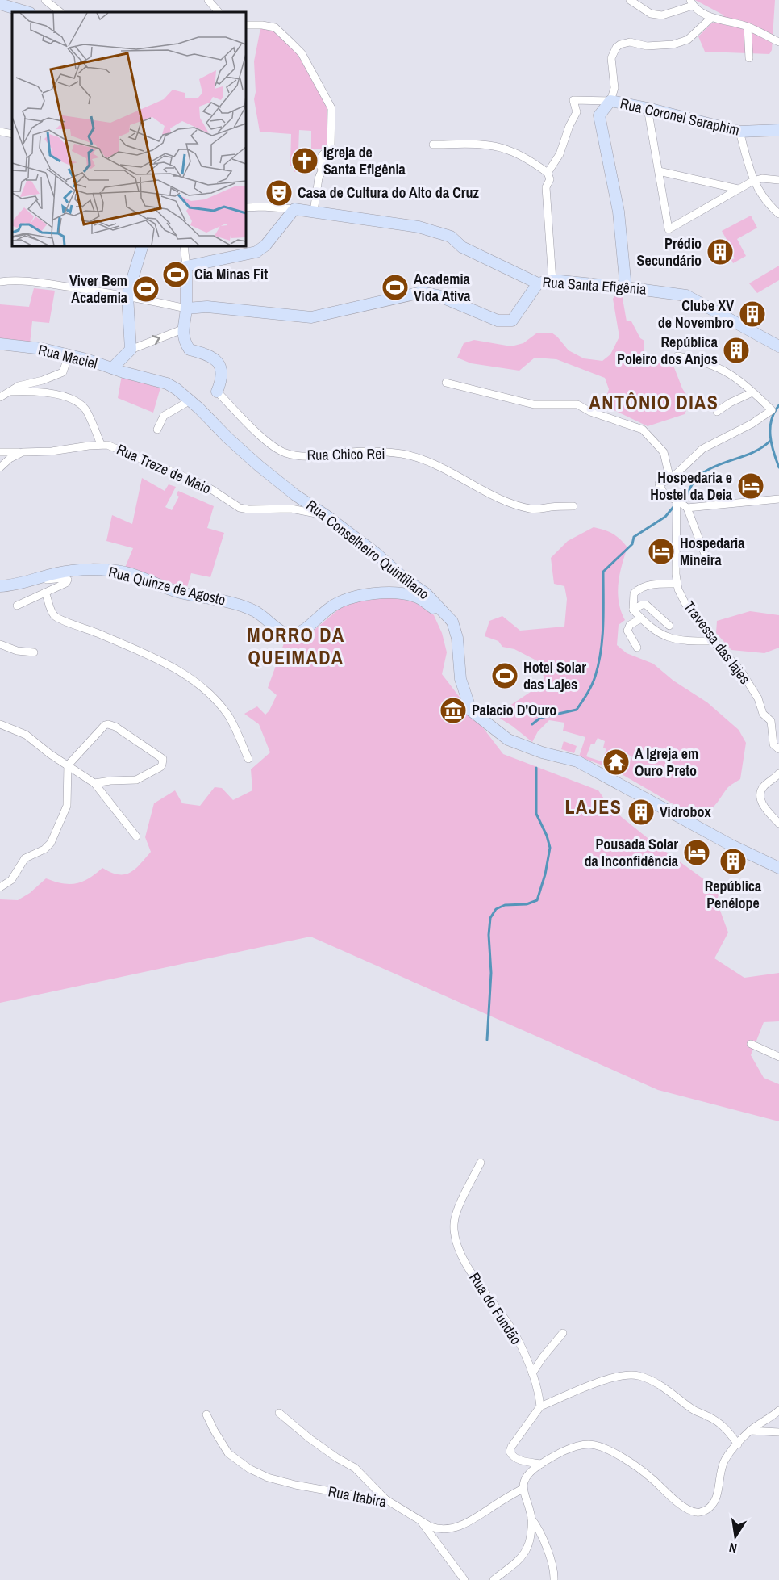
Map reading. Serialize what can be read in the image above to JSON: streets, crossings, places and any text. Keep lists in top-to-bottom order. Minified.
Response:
{"streets":{"street":["Rua Coronel Seraphim","Rua Santa Efigênia","Rua Maciel","Rua Chico Rei","Rua Treze de Maio","Rua Conselheiro Quintiliano","Rua Quinze de Agosto","Travessa das lajes","Rua do Fundão","Rua Itabira"]},"crossings":[["Rua Maciel","Rua Conselheiro Quintiliano"],["Rua Treze de Maio","Rua Conselheiro Quintiliano"],["Rua Conselheiro Quintiliano","Rua Quinze de Agosto"]],"districts":["ANTÔNIO DIAS","MORRO DA QUEIMADA","LAJES"],"places":{"church":["Igreja de Santa Efigênia"],"theatre":["Casa de Cultura do Alto da Cruz"],"building":["Prédio Secundário","Clube XV de Novembro","República Poleiro dos Anjos","Vidrobox","República Penélope"],"sports":["Cia Minas Fit","Academia Vida Ativa","Viver Bem Academia","Hotel Solar das Lajes"],"hotel":["Hospedaria e Hostel da Deia","Hospedaria Mineira","Pousada Solar da Inconfidência"],"museum":["Palacio D'Ouro"],"temple":["A Igreja em Ouro Preto"]},"north":"bottom"}
